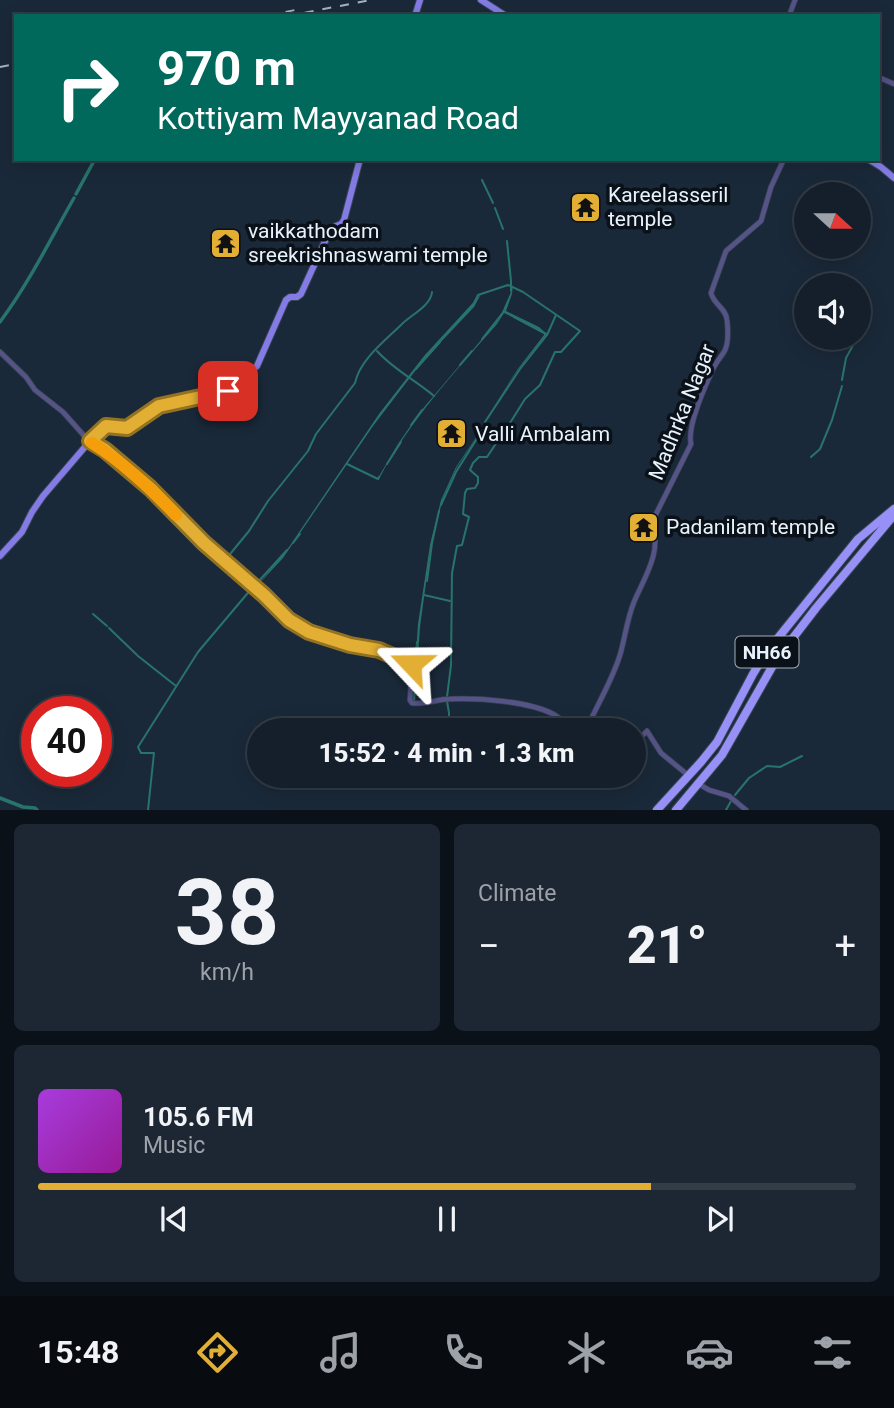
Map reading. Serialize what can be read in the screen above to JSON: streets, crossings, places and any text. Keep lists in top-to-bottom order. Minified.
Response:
{"streets":{"highway":["NH66"],"street":["Madhrka Nagar"]},"places":{"temple":["Kareelasseril temple","vaikkathodam sreekrishnaswami temple","Valli Ambalam","Padanilam temple"]},"north":"right","page":{"turn":["970 m","Kottiyam Mayyanad Road"],"limit":"40","trip":"15:52 · 4 min · 1.3 km","tile":[["38","km/h"],"Climate"],"heat":["−","21°","+"],"song":["105.6 FM","Music"],"tabs":"15:48"}}
